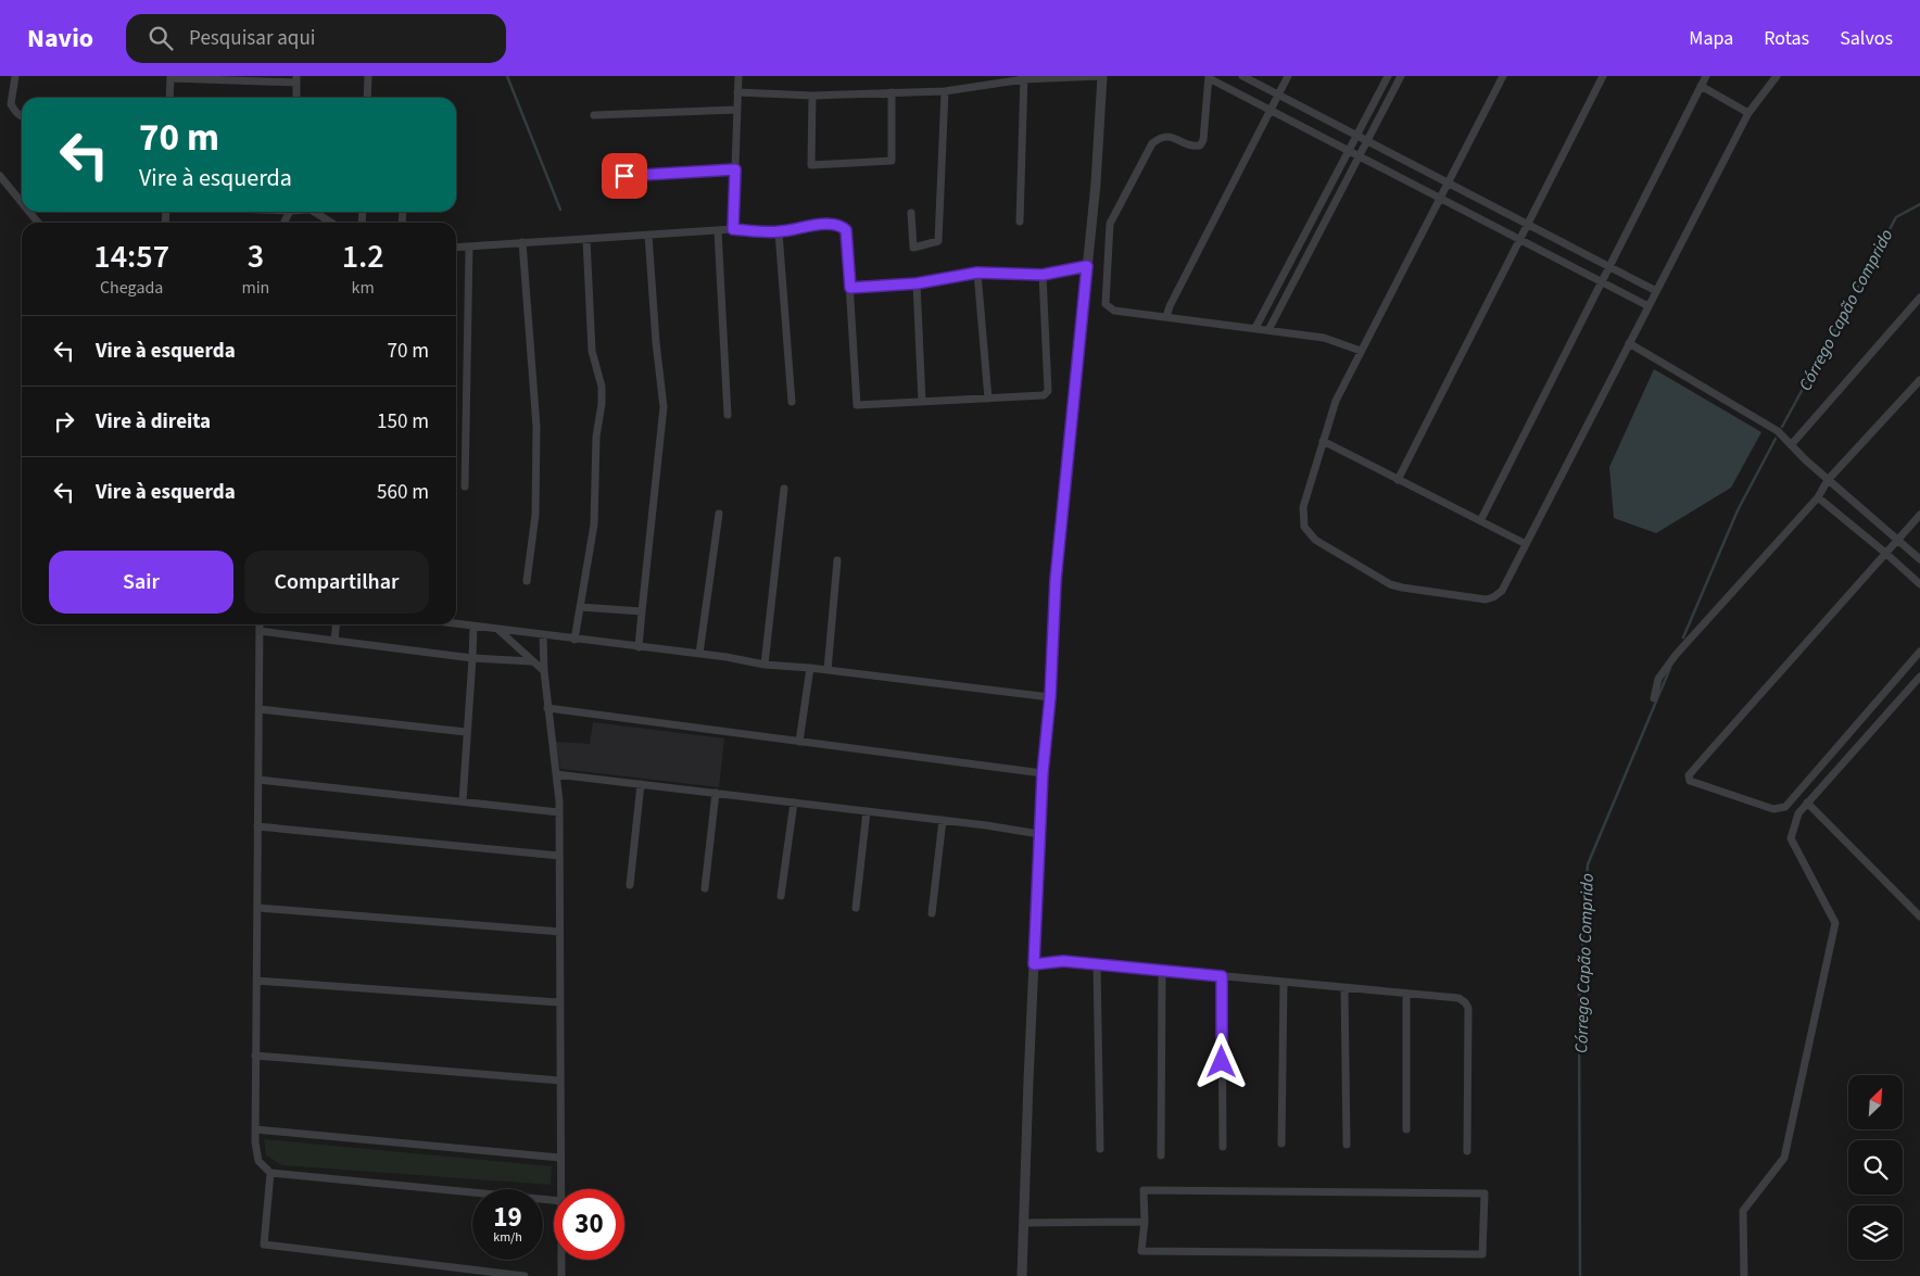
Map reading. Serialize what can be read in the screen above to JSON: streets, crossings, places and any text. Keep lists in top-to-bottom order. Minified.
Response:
{"water":["Córrego Capão Comprido"],"north":"top right","page":{"header":"Navio","search":"Pesquisar aqui","nav":["Mapa","Rotas","Salvos"],"turn":["70 m","Vire à esquerda"],"eta":["14:57","Chegada","3","min","1.2","km"],"list":[{"name":"Vire à esquerda","value":"70 m"},{"name":"Vire à direita","value":"150 m"},{"name":"Vire à esquerda","value":"560 m"}],"buttons":["Sair","Compartilhar"],"speed":"19 km/h","limit":"30"}}
